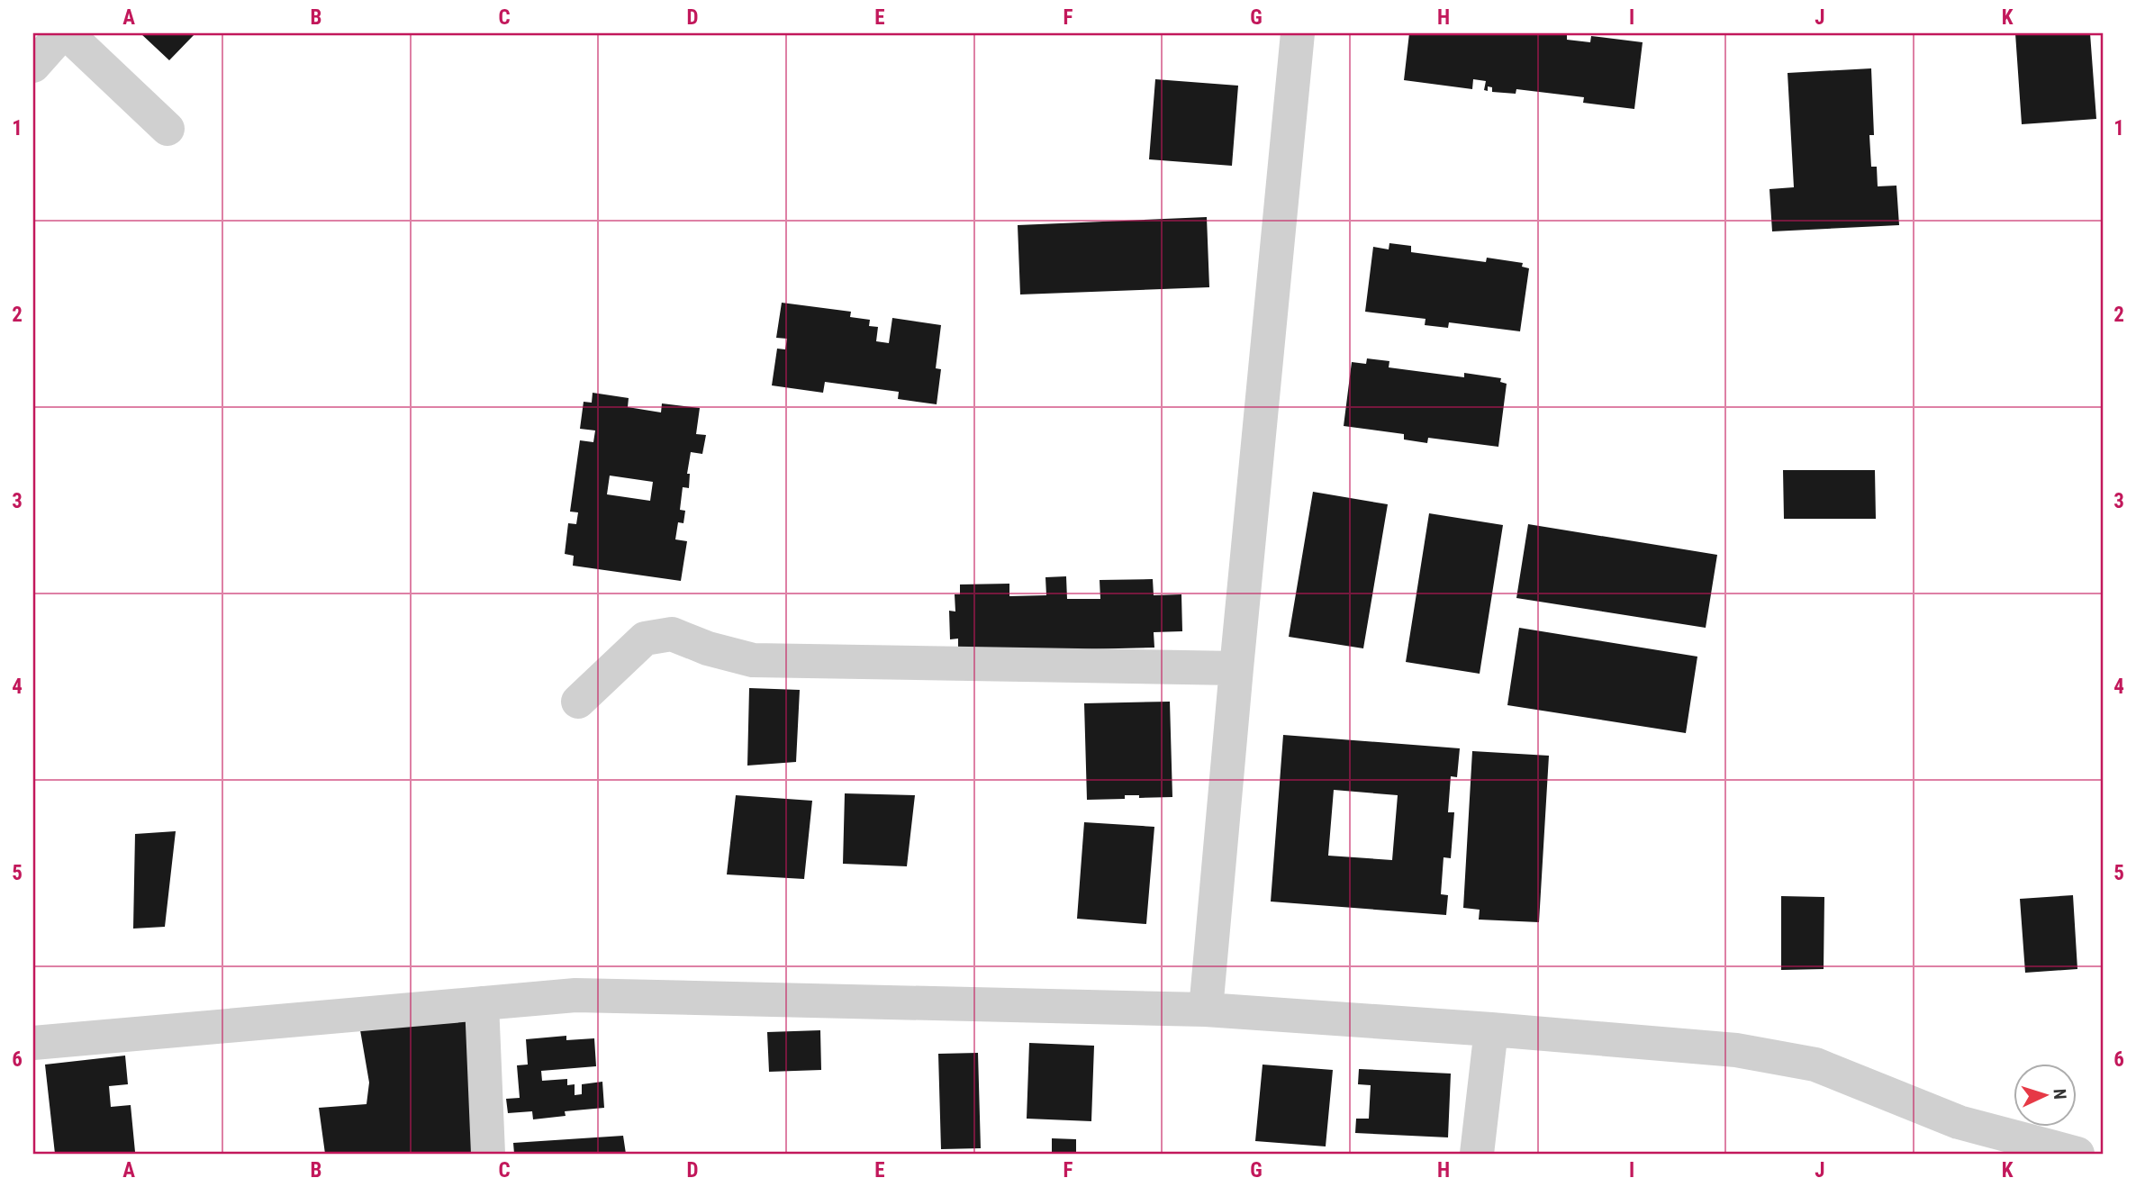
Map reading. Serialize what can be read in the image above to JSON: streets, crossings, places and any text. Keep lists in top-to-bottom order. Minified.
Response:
{"north":"right","grid":{"columns":["A","B","C","D","E","F","G","H","I","J","K"],"rows":["1","2","3","4","5","6"]}}
